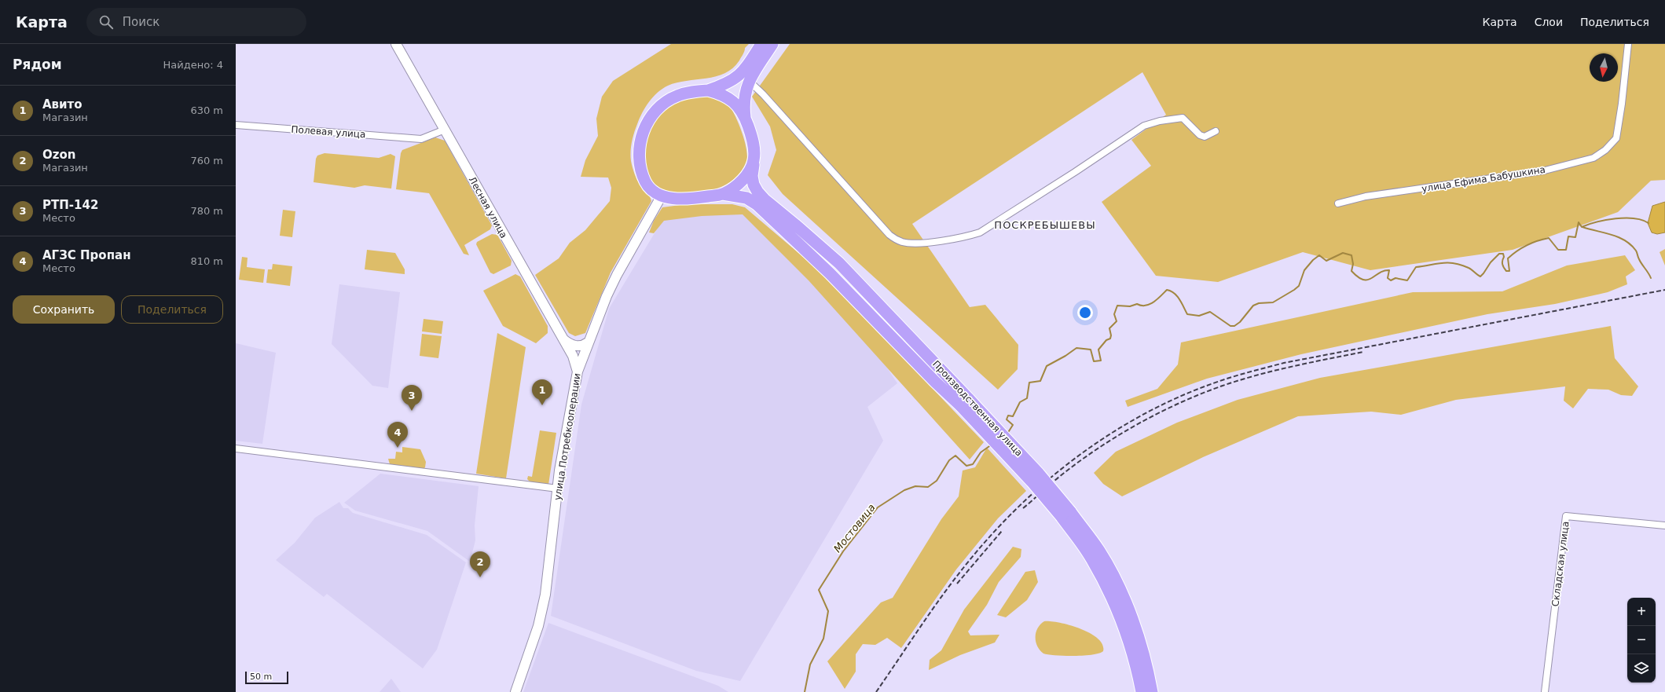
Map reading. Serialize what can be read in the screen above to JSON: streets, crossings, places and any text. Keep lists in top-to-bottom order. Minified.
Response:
{"streets":{"highway":["Производственная улица"],"main road":["Лесная улица","улица Потребкооперации"],"street":["Полевая улица","улица Ефима Бабушкина","Складская улица"]},"crossings":[["Полевая улица","Лесная улица"],["Лесная улица","улица Потребкооперации"]],"districts":["ПОСКРЕБЫШЕВЫ"],"water":["Мостовица"],"scale_bar":"50 m","north":"bottom","page":{"header":"Карта","search":"Поиск","nav":["Карта","Слои","Поделиться"],"heading":["Рядом","Найдено: 4"],"list":[{"mark":"1","name":"Авито","note":"Магазин","value":"630 m"},{"mark":"2","name":"Ozon","note":"Магазин","value":"760 m"},{"mark":"3","name":"РТП-142","note":"Место","value":"780 m"},{"mark":"4","name":"АГЗС Пропан","note":"Место","value":"810 m"}],"buttons":["Сохранить","Поделиться"],"pins":["1","3","4","2"],"map_buttons":["+","−"],"scale":"50 m"}}
